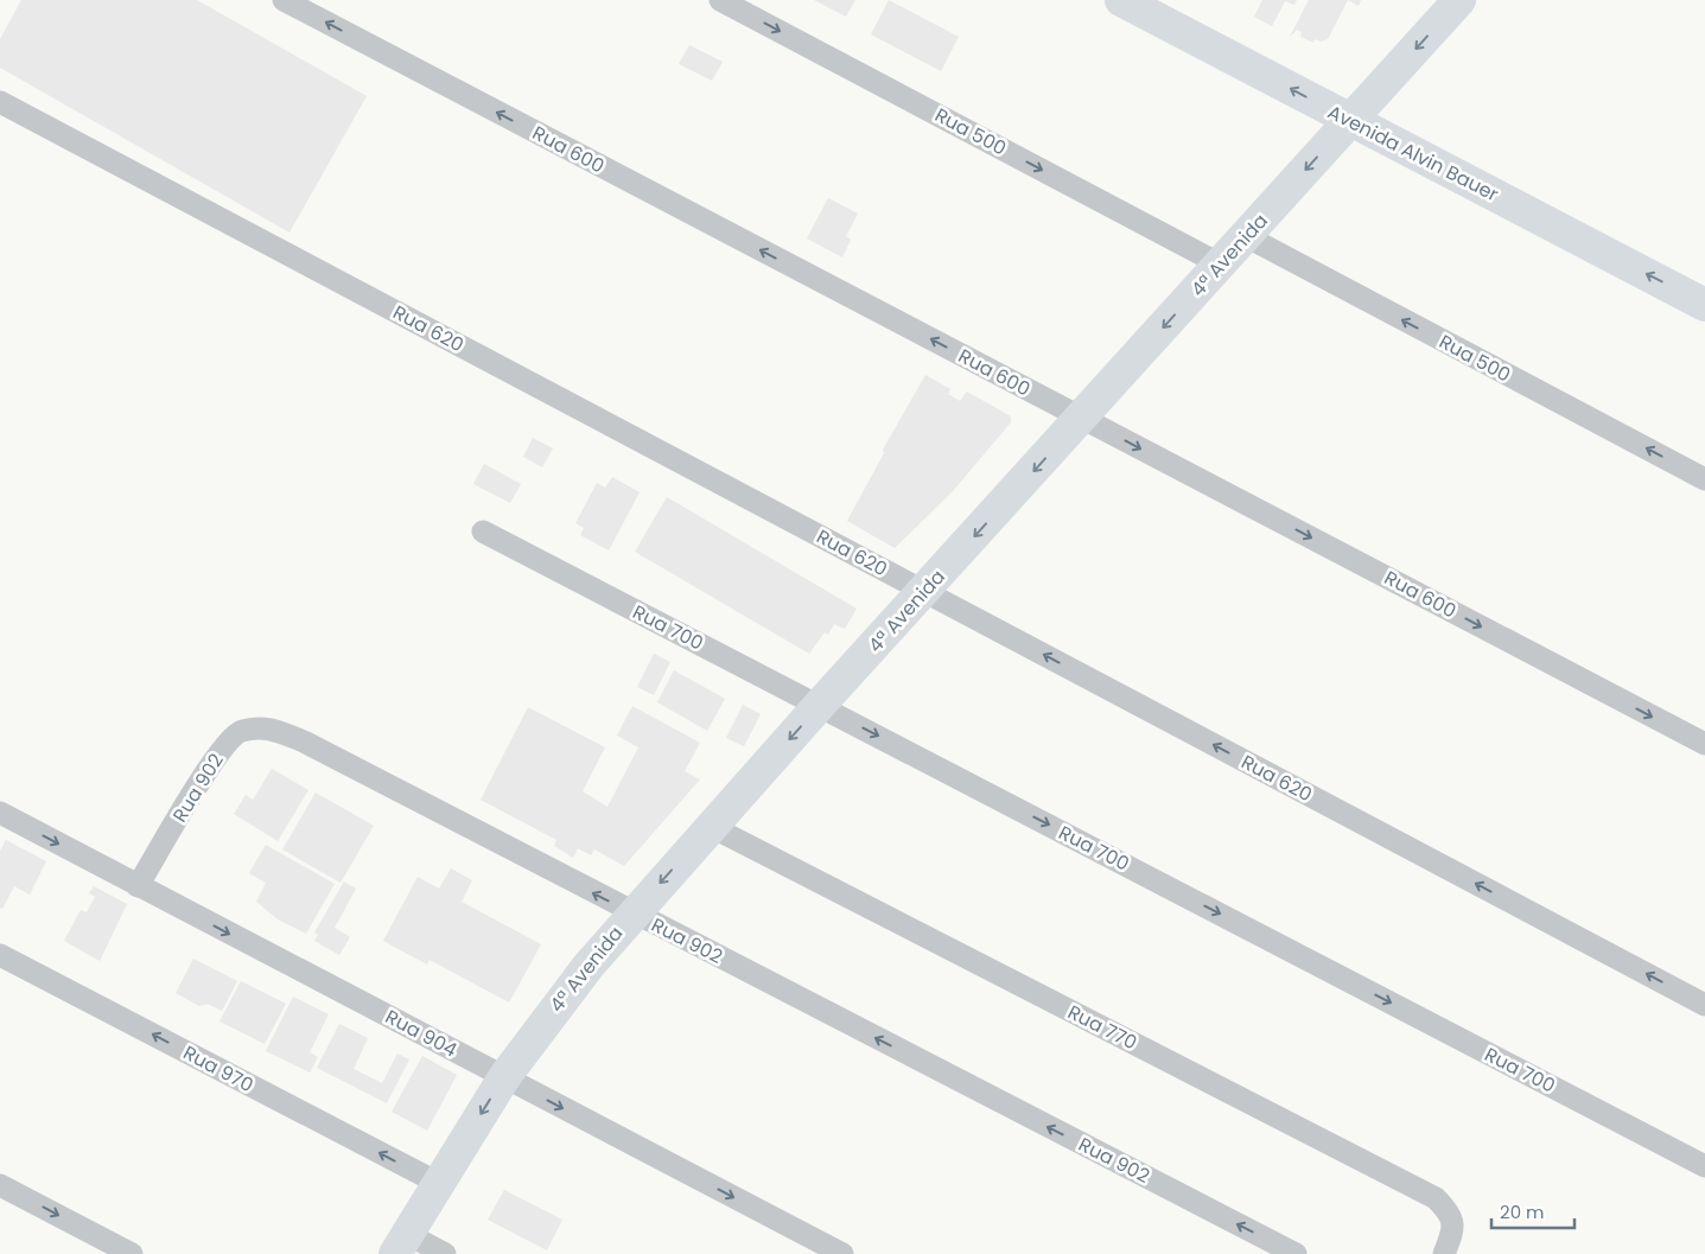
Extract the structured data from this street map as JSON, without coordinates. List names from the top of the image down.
{
  "streets": {
    "main road": ["Avenida Alvin Bauer", "4ª Avenida"],
    "street": [
      "Rua 500",
      "Rua 600",
      "Rua 620",
      "Rua 700",
      "Rua 902",
      "Rua 770",
      "Rua 904",
      "Rua 970"
    ]
  },
  "crossings": [
    ["Rua 500", "4ª Avenida"],
    ["Rua 600", "4ª Avenida"],
    ["Avenida Alvin Bauer", "4ª Avenida"],
    ["4ª Avenida", "Rua 620"],
    ["4ª Avenida", "Rua 700"],
    ["4ª Avenida", "Rua 902"],
    ["4ª Avenida", "Rua 770"],
    ["4ª Avenida", "Rua 904"],
    ["4ª Avenida", "Rua 970"],
    ["Rua 902", "Rua 904"]
  ],
  "one_way": [
    "Avenida Alvin Bauer",
    "4ª Avenida",
    "Rua 620",
    "Rua 700",
    "Rua 902",
    "Rua 904",
    "Rua 970"
  ],
  "scale_bar": "20 m"
}
